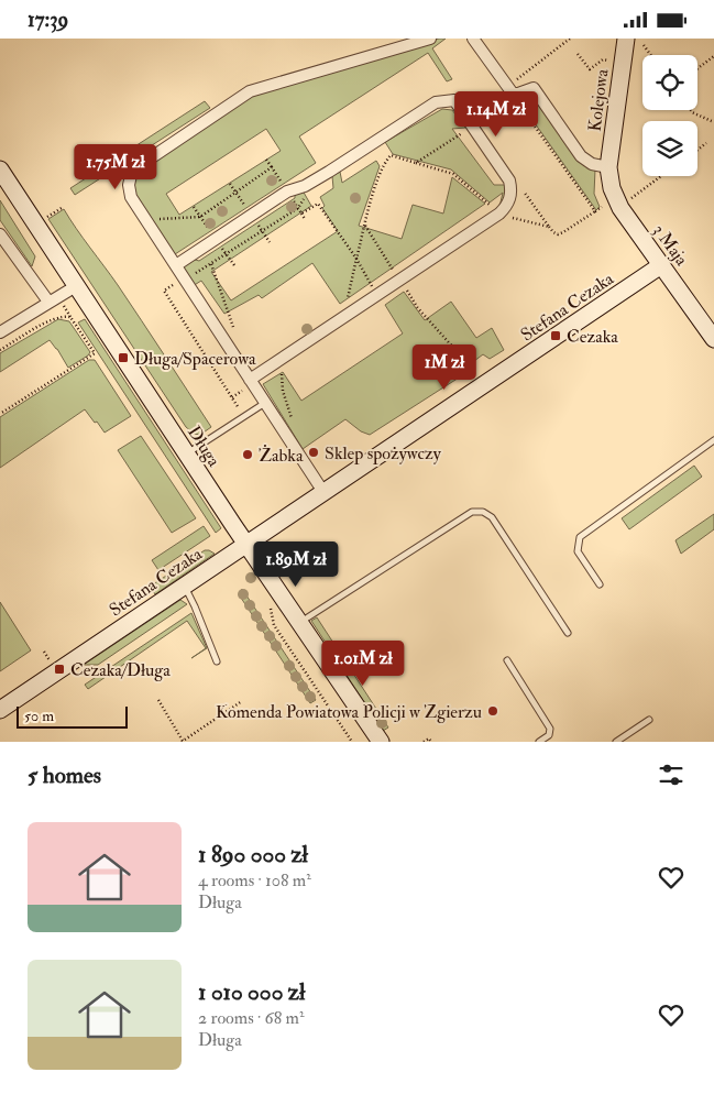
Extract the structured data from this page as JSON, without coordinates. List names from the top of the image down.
{
  "streets": {
    "main road": [
      "Kolejowa",
      "3 Maja",
      "Stefana Cezaka",
      "Długa"
    ]
  },
  "crossings": [
    ["Kolejowa", "3 Maja"],
    ["3 Maja", "Stefana Cezaka"],
    ["Stefana Cezaka", "Długa"]
  ],
  "places": {
    "transit": ["Cezaka", "Długa/Spacerowa", "Cezaka/Długa"],
    "other": ["Sklep spożywczy", "Żabka", "Komenda Powiatowa Policji w Zgierzu"]
  },
  "scale_bar": "50 m",
  "page": {
    "status": "17:39",
    "price": [
      "1.14M zł",
      "1.75M zł",
      "1M zł",
      "1.89M zł",
      "1.01M zł"
    ],
    "scale": "50 m",
    "heading": "5 homes",
    "list": [
      {
        "name": "1 890 000 zł",
        "note": "4 rooms · 108 m² · Długa"
      },
      {
        "name": "1 010 000 zł",
        "note": "2 rooms · 68 m² · Długa"
      }
    ]
  }
}
